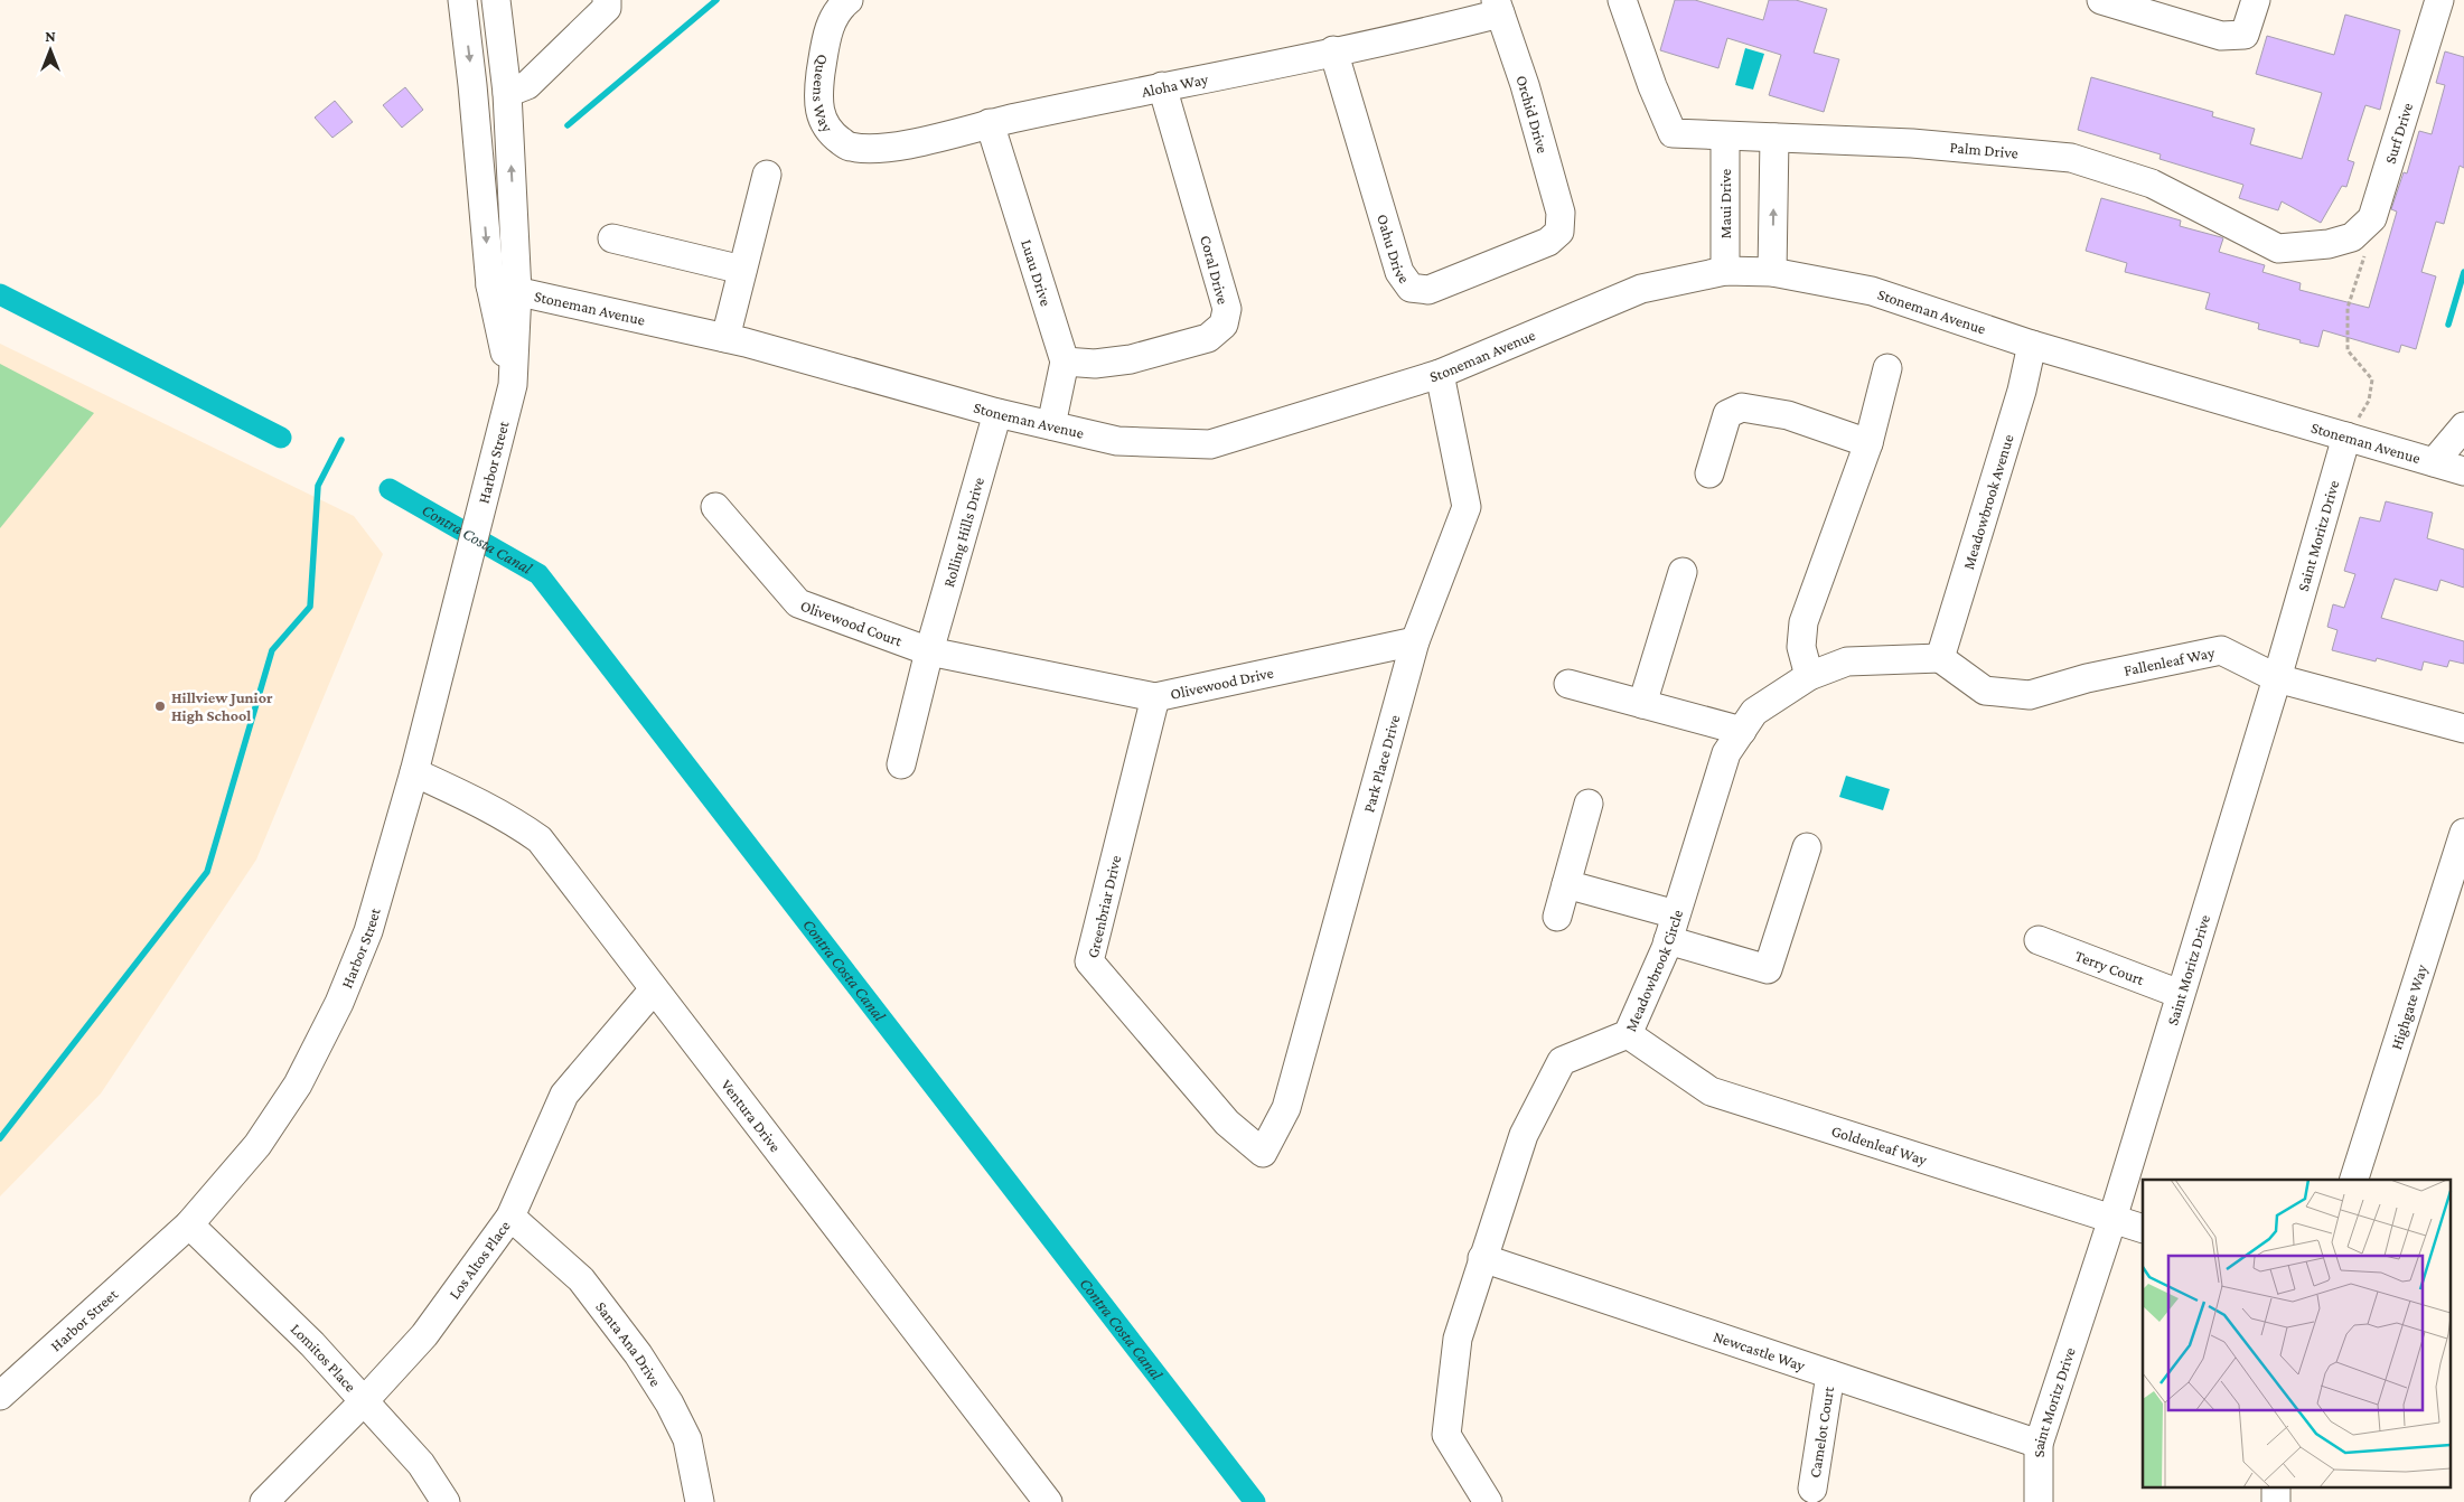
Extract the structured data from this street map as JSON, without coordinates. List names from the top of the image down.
{
  "streets": {
    "street": [
      "Aloha Way",
      "Queens Way",
      "Orchid Drive",
      "Surf Drive",
      "Palm Drive",
      "Maui Drive",
      "Oahu Drive",
      "Coral Drive",
      "Luau Drive",
      "Stoneman Avenue",
      "Harbor Street",
      "Meadowbrook Avenue",
      "Rolling Hills Drive",
      "Saint Moritz Drive",
      "Olivewood Court",
      "Fallenleaf Way",
      "Olivewood Drive",
      "Park Place Drive",
      "Greenbriar Drive",
      "Terry Court",
      "Meadowbrook Circle",
      "Highgate Way",
      "Ventura Drive",
      "Goldenleaf Way",
      "Los Altos Place",
      "Santa Ana Drive",
      "Newcastle Way",
      "Lomitos Place",
      "Camelot Court"
    ]
  },
  "crossings": [
    ["Aloha Way", "Queens Way"],
    ["Aloha Way", "Orchid Drive"],
    ["Aloha Way", "Oahu Drive"],
    ["Aloha Way", "Coral Drive"],
    ["Aloha Way", "Luau Drive"],
    ["Orchid Drive", "Oahu Drive"],
    ["Surf Drive", "Palm Drive"],
    ["Palm Drive", "Maui Drive"],
    ["Maui Drive", "Stoneman Avenue"],
    ["Coral Drive", "Luau Drive"],
    ["Luau Drive", "Stoneman Avenue"],
    ["Stoneman Avenue", "Harbor Street"],
    ["Stoneman Avenue", "Meadowbrook Avenue"],
    ["Stoneman Avenue", "Rolling Hills Drive"],
    ["Stoneman Avenue", "Saint Moritz Drive"],
    ["Stoneman Avenue", "Park Place Drive"],
    ["Harbor Street", "Ventura Drive"],
    ["Harbor Street", "Lomitos Place"],
    ["Meadowbrook Avenue", "Fallenleaf Way"],
    ["Meadowbrook Avenue", "Meadowbrook Circle"],
    ["Rolling Hills Drive", "Olivewood Court"],
    ["Rolling Hills Drive", "Olivewood Drive"],
    ["Saint Moritz Drive", "Fallenleaf Way"],
    ["Saint Moritz Drive", "Terry Court"],
    ["Saint Moritz Drive", "Goldenleaf Way"],
    ["Saint Moritz Drive", "Newcastle Way"],
    ["Olivewood Court", "Olivewood Drive"],
    ["Fallenleaf Way", "Meadowbrook Circle"],
    ["Olivewood Drive", "Park Place Drive"],
    ["Olivewood Drive", "Greenbriar Drive"],
    ["Park Place Drive", "Greenbriar Drive"],
    ["Meadowbrook Circle", "Goldenleaf Way"],
    ["Meadowbrook Circle", "Newcastle Way"],
    ["Ventura Drive", "Los Altos Place"],
    ["Los Altos Place", "Santa Ana Drive"],
    ["Los Altos Place", "Lomitos Place"],
    ["Newcastle Way", "Camelot Court"]
  ],
  "water": ["Contra Costa Canal"],
  "places": ["Hillview Junior High School"],
  "north": "top"
}
